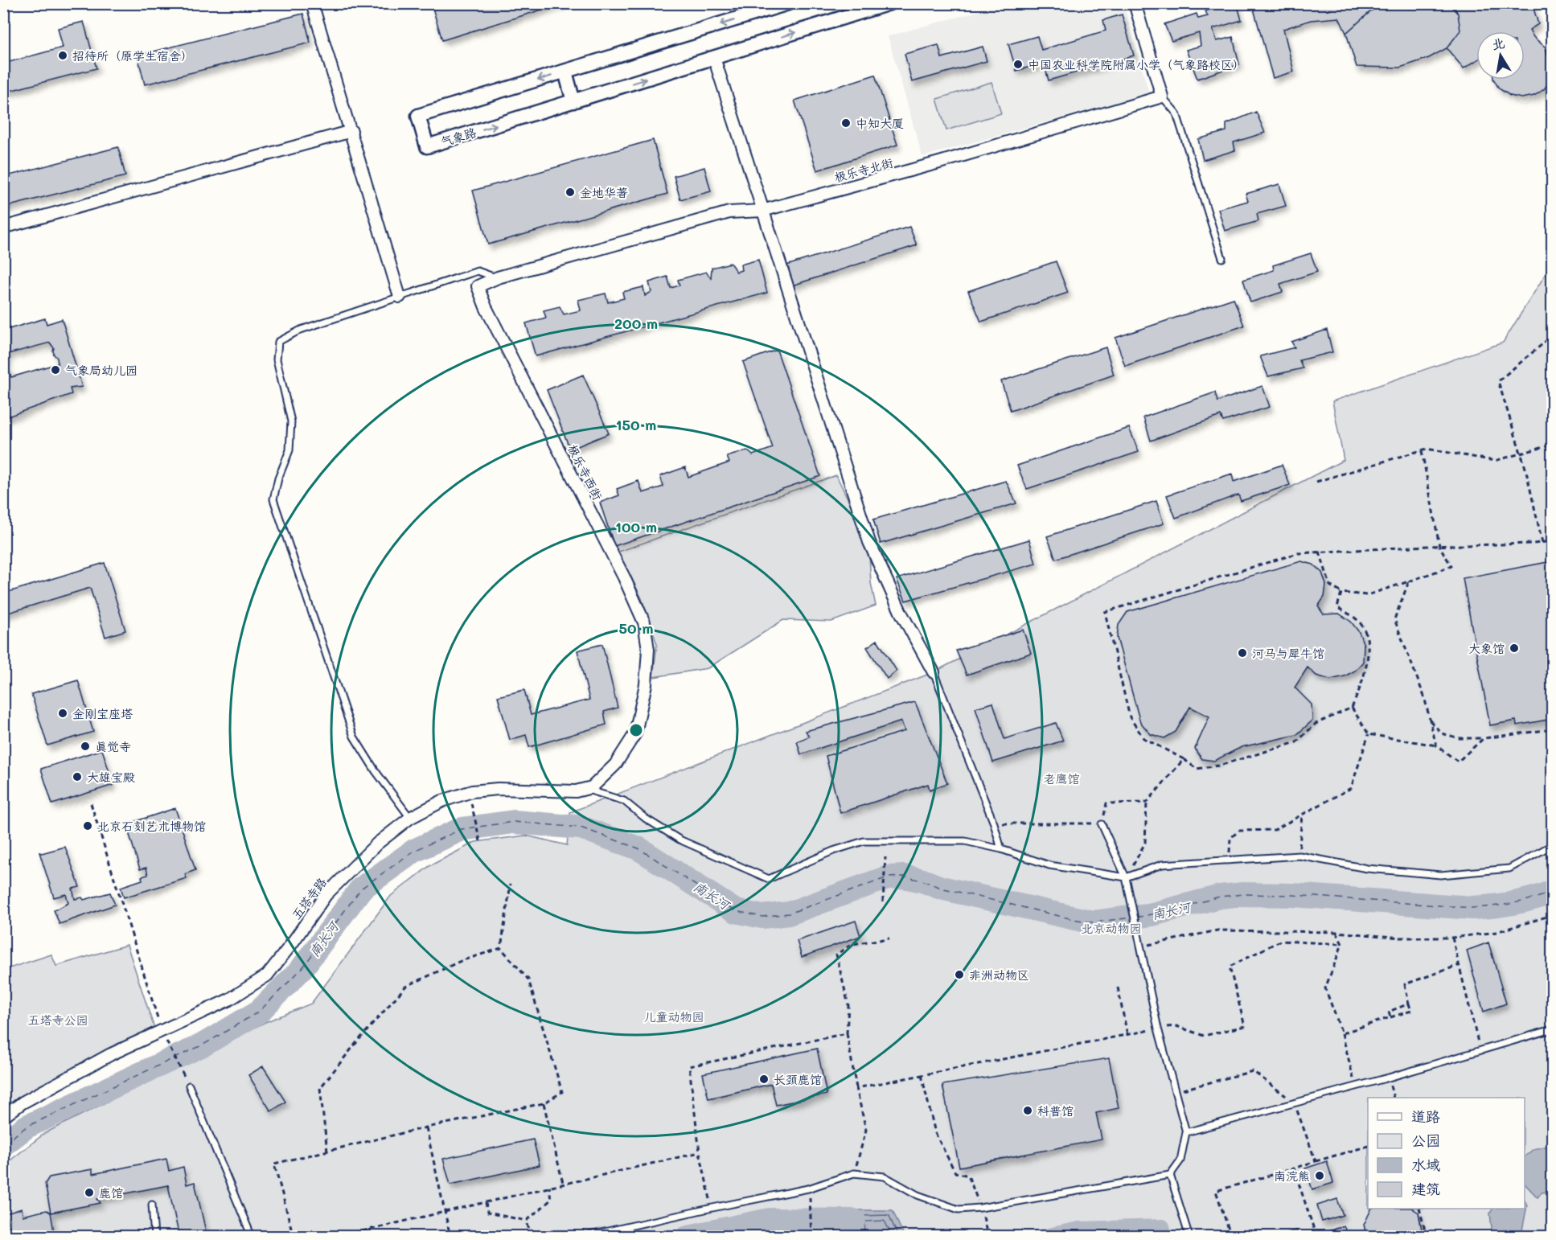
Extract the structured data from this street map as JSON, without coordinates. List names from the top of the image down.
{
  "streets": {
    "street": [
      "气象路",
      "极乐寺北街",
      "极乐寺西街",
      "五塔寺路"
    ]
  },
  "crossings": [
    ["极乐寺北街", "极乐寺西街"],
    ["极乐寺西街", "五塔寺路"]
  ],
  "water": ["南长河"],
  "parks": [
    "老鹰馆",
    "北京动物园",
    "儿童动物园",
    "五塔寺公园"
  ],
  "places": [
    "招待所（原学生宿舍）",
    "中国农业科学院附属小学（气象路校区）",
    "中知大厦",
    "金地华著",
    "气象局幼儿园",
    "大象馆",
    "河马与犀牛馆",
    "金刚宝座塔",
    "真觉寺",
    "大雄宝殿",
    "北京石刻艺术博物馆",
    "非洲动物区",
    "长颈鹿馆",
    "科普馆",
    "南浣熊",
    "鹿馆"
  ],
  "legend": [
    "道路",
    "公园",
    "水域",
    "建筑"
  ],
  "north": "top",
  "rings": [
    "200 m",
    "150 m",
    "100 m",
    "50 m"
  ]
}
